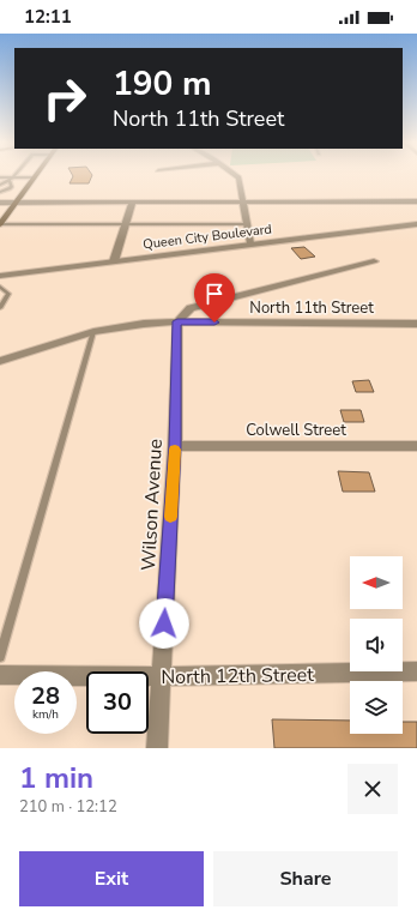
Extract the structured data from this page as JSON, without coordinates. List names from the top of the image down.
{
  "streets": {
    "street": [
      "Queen City Boulevard",
      "North 11th Street",
      "Colwell Street",
      "Wilson Avenue",
      "North 12th Street"
    ]
  },
  "crossings": [
    ["North 11th Street", "Wilson Avenue"],
    ["Colwell Street", "Wilson Avenue"],
    ["Wilson Avenue", "North 12th Street"]
  ],
  "north": "left",
  "page": {
    "status": "12:11",
    "turn": ["190 m", "North 11th Street"],
    "speed": "28 km/h",
    "limit": "30",
    "heading": ["1 min", "210 m · 12:12"],
    "buttons": ["Exit", "Share"]
  }
}
